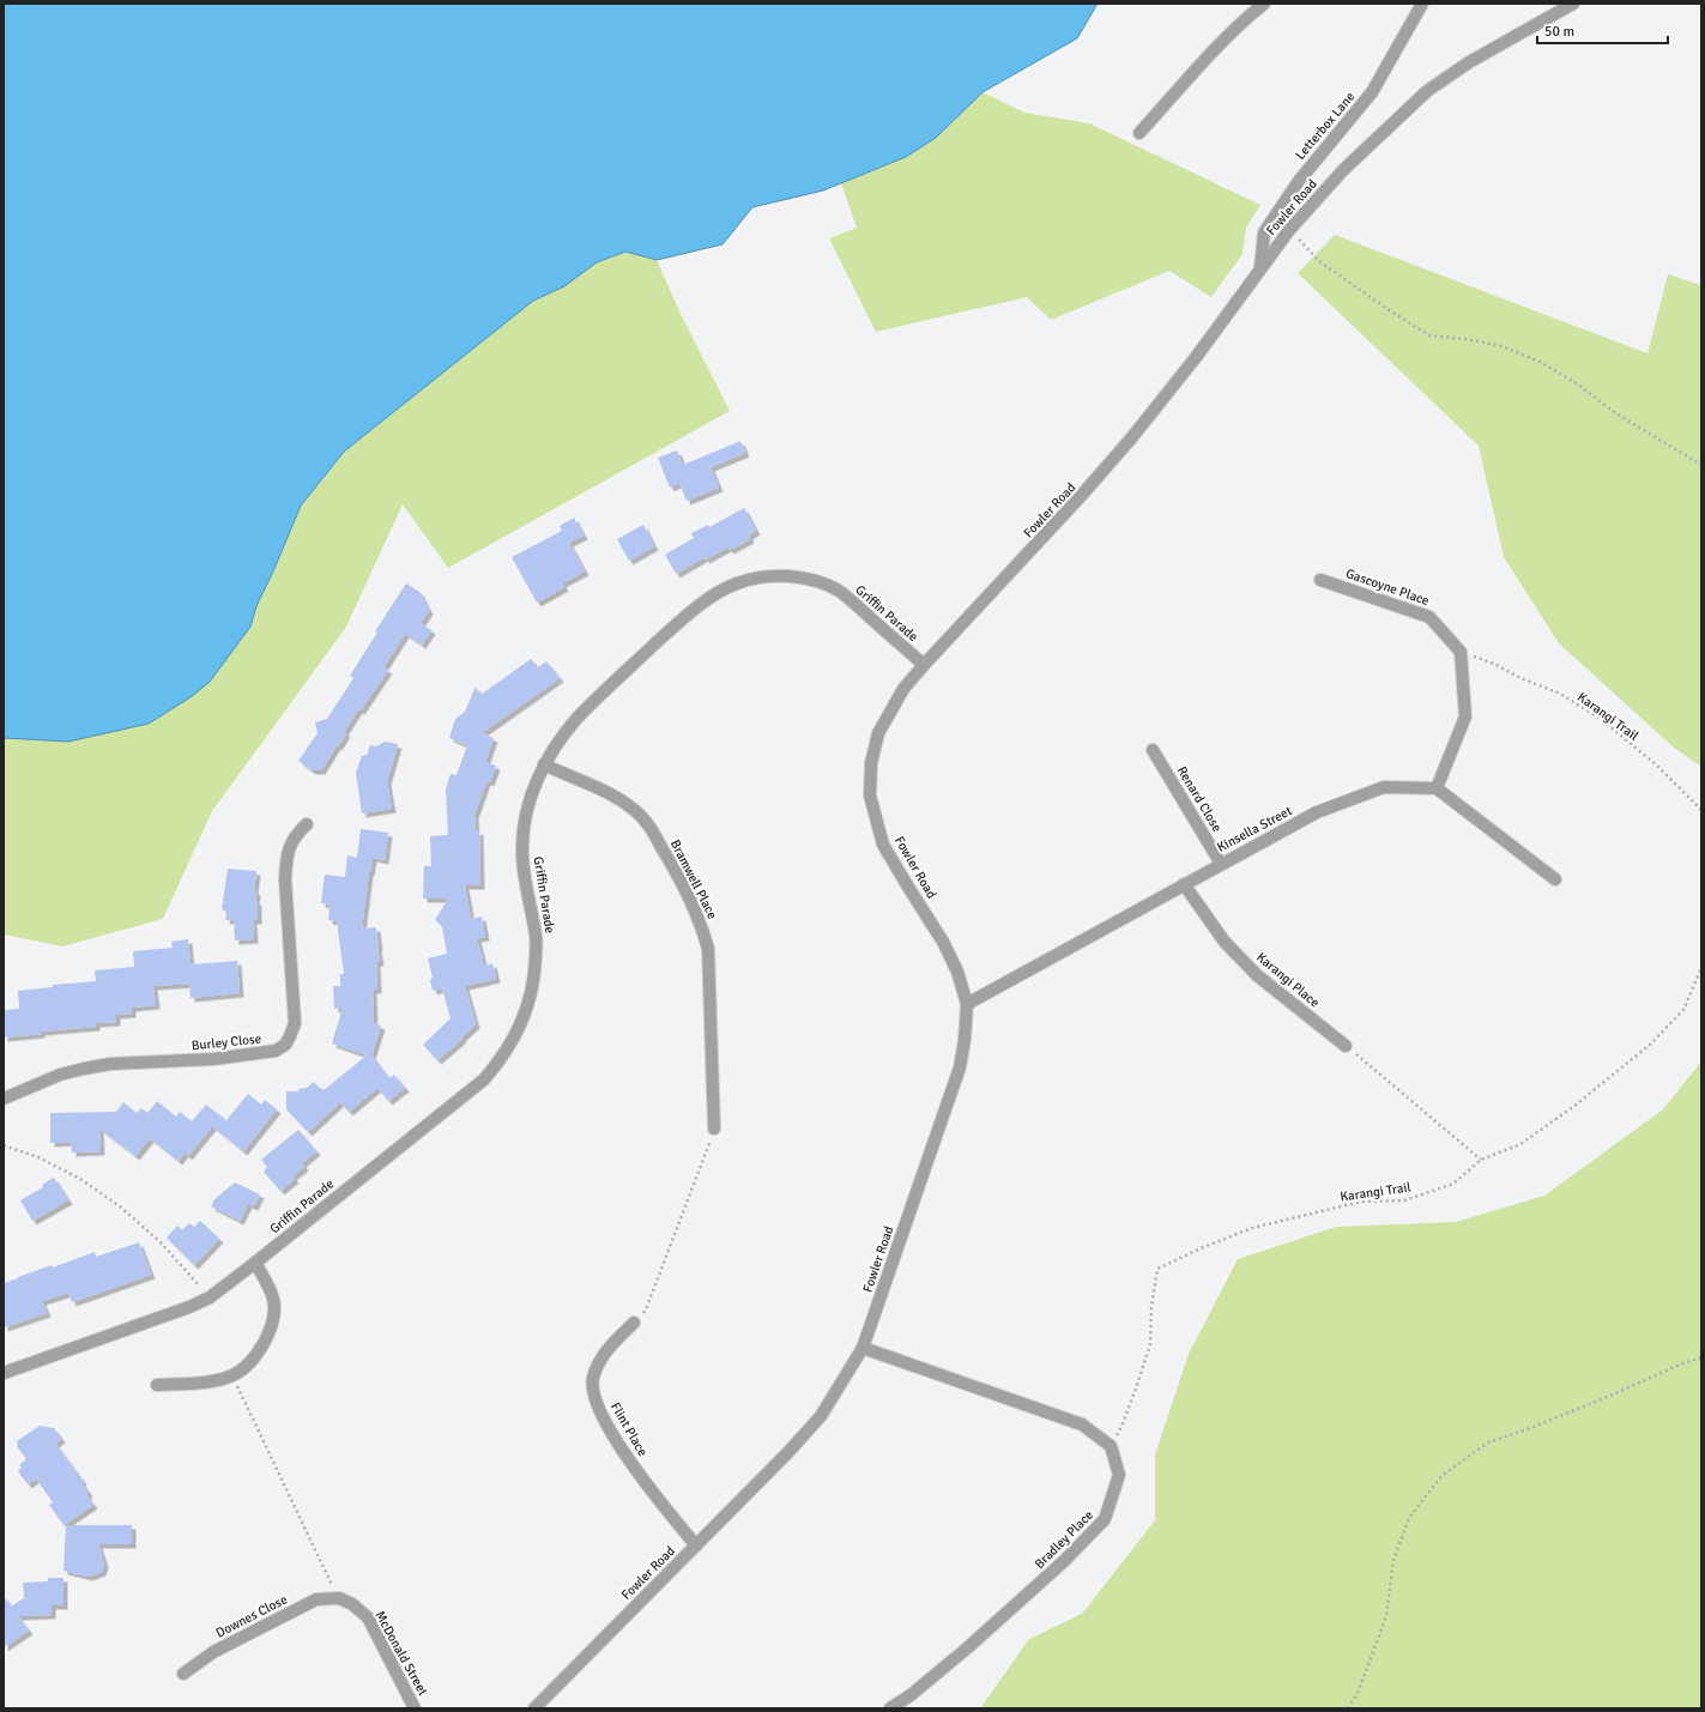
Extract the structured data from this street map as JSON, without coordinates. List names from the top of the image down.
{
  "streets": {
    "street": [
      "Letterbox Lane",
      "Fowler Road",
      "Gascoyne Place",
      "Griffin Parade",
      "Renard Close",
      "Kinsella Street",
      "Bramwell Place",
      "Karangi Place",
      "Burley Close",
      "Flint Place",
      "Bradley Place",
      "Downes Close",
      "McDonald Street"
    ],
    "path": ["Karangi Trail"]
  },
  "crossings": [
    ["Letterbox Lane", "Fowler Road"],
    ["Fowler Road", "Griffin Parade"],
    ["Fowler Road", "Kinsella Street"],
    ["Fowler Road", "Flint Place"],
    ["Gascoyne Place", "Karangi Trail"],
    ["Griffin Parade", "Bramwell Place"],
    ["Karangi Trail", "Bradley Place"],
    ["Renard Close", "Kinsella Street"],
    ["Kinsella Street", "Karangi Place"],
    ["Downes Close", "McDonald Street"]
  ],
  "scale_bar": "50 m"
}
